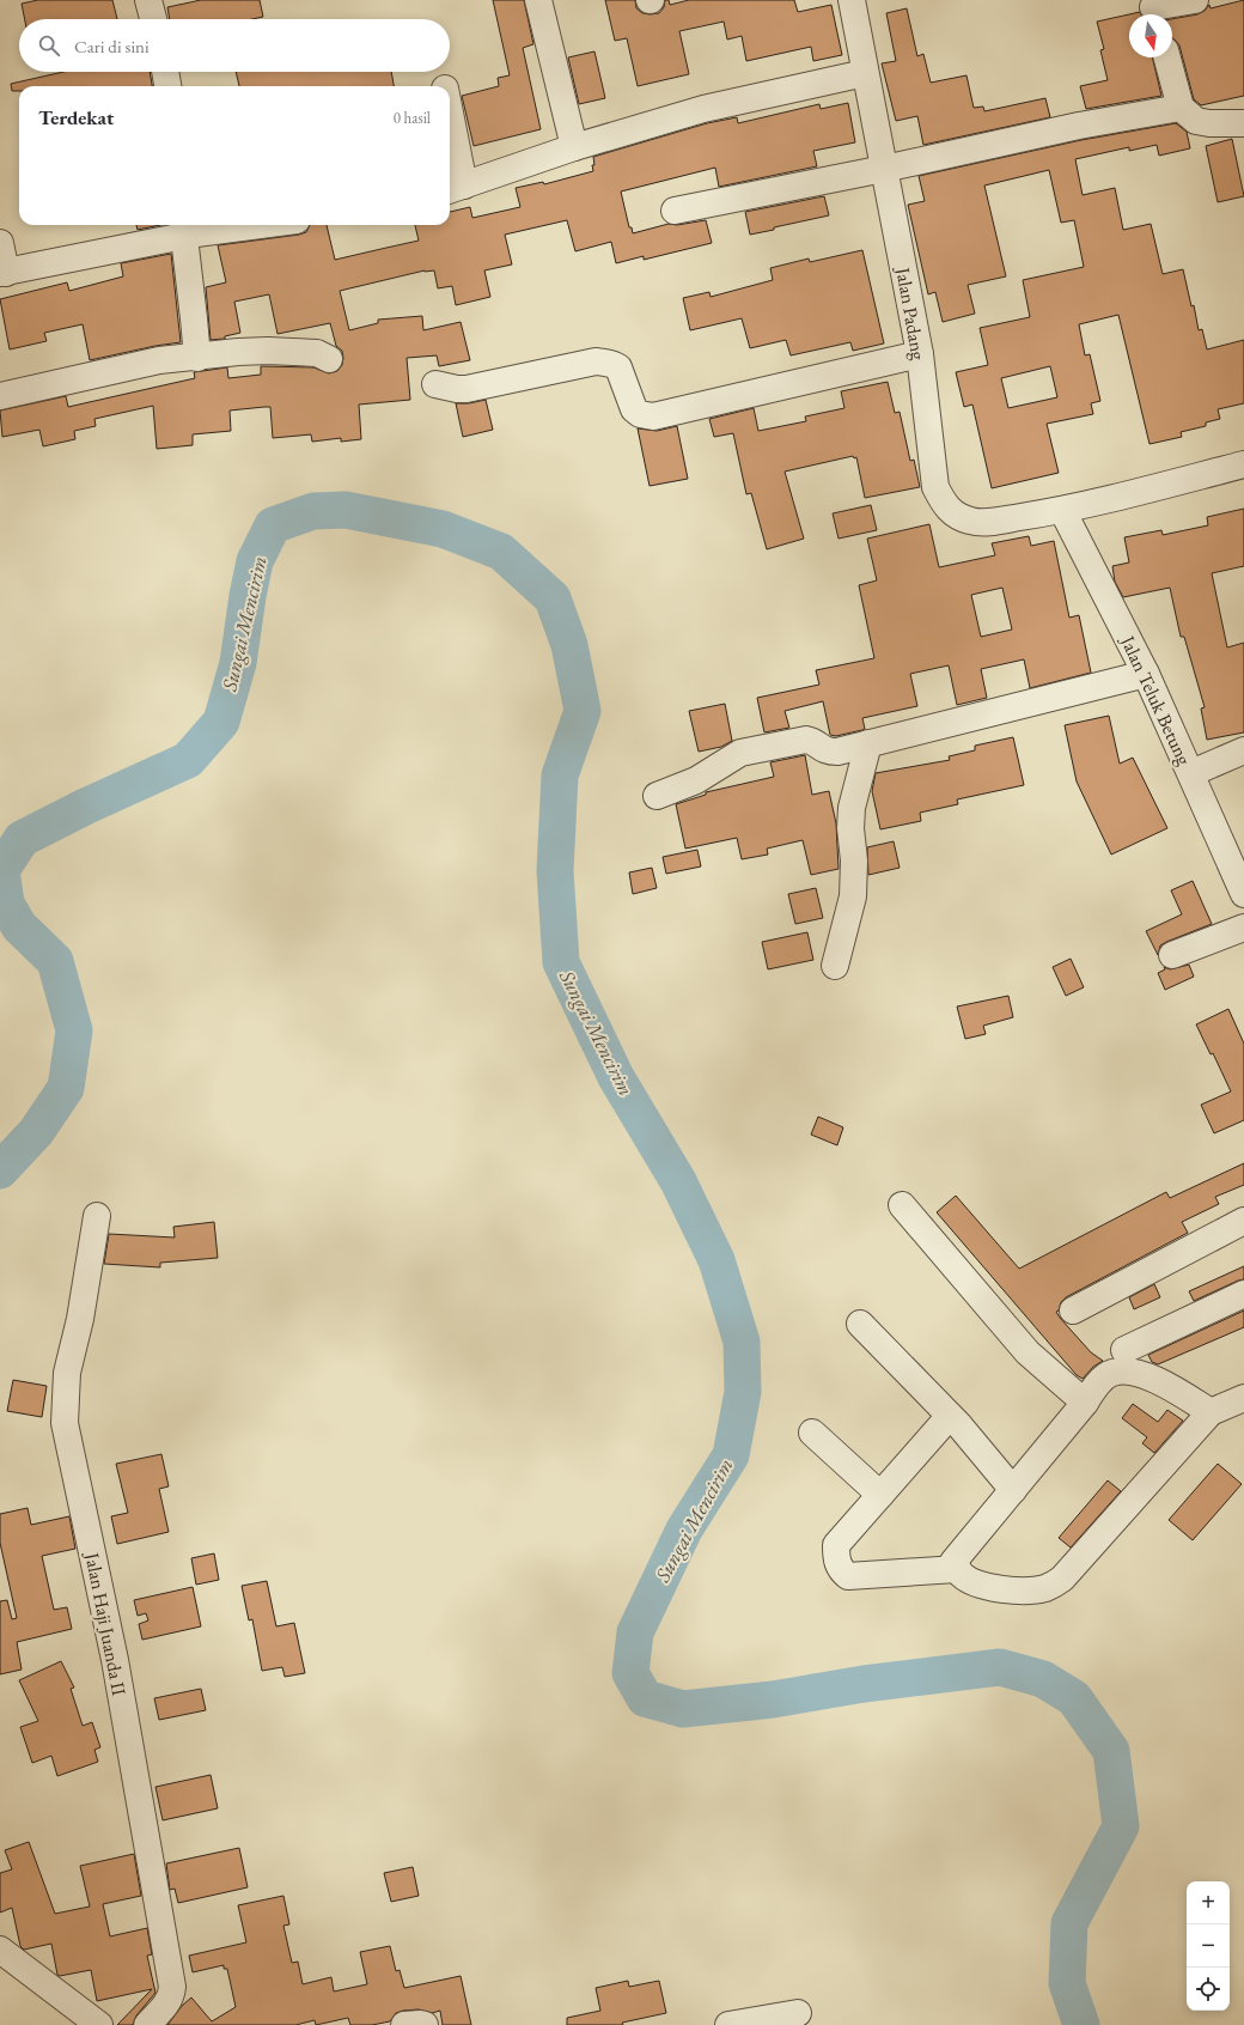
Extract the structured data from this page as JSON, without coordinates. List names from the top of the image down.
{
  "streets": {
    "street": ["Jalan Padang", "Jalan Teluk Betung", "Jalan Haji Juanda II"]
  },
  "crossings": [
    ["Jalan Padang", "Jalan Teluk Betung"]
  ],
  "water": ["Sungai Mencirim"],
  "north": "bottom",
  "page": {
    "search": "Cari di sini",
    "heading": ["Terdekat", "0 hasil"],
    "map_buttons": ["+", "−"]
  }
}
